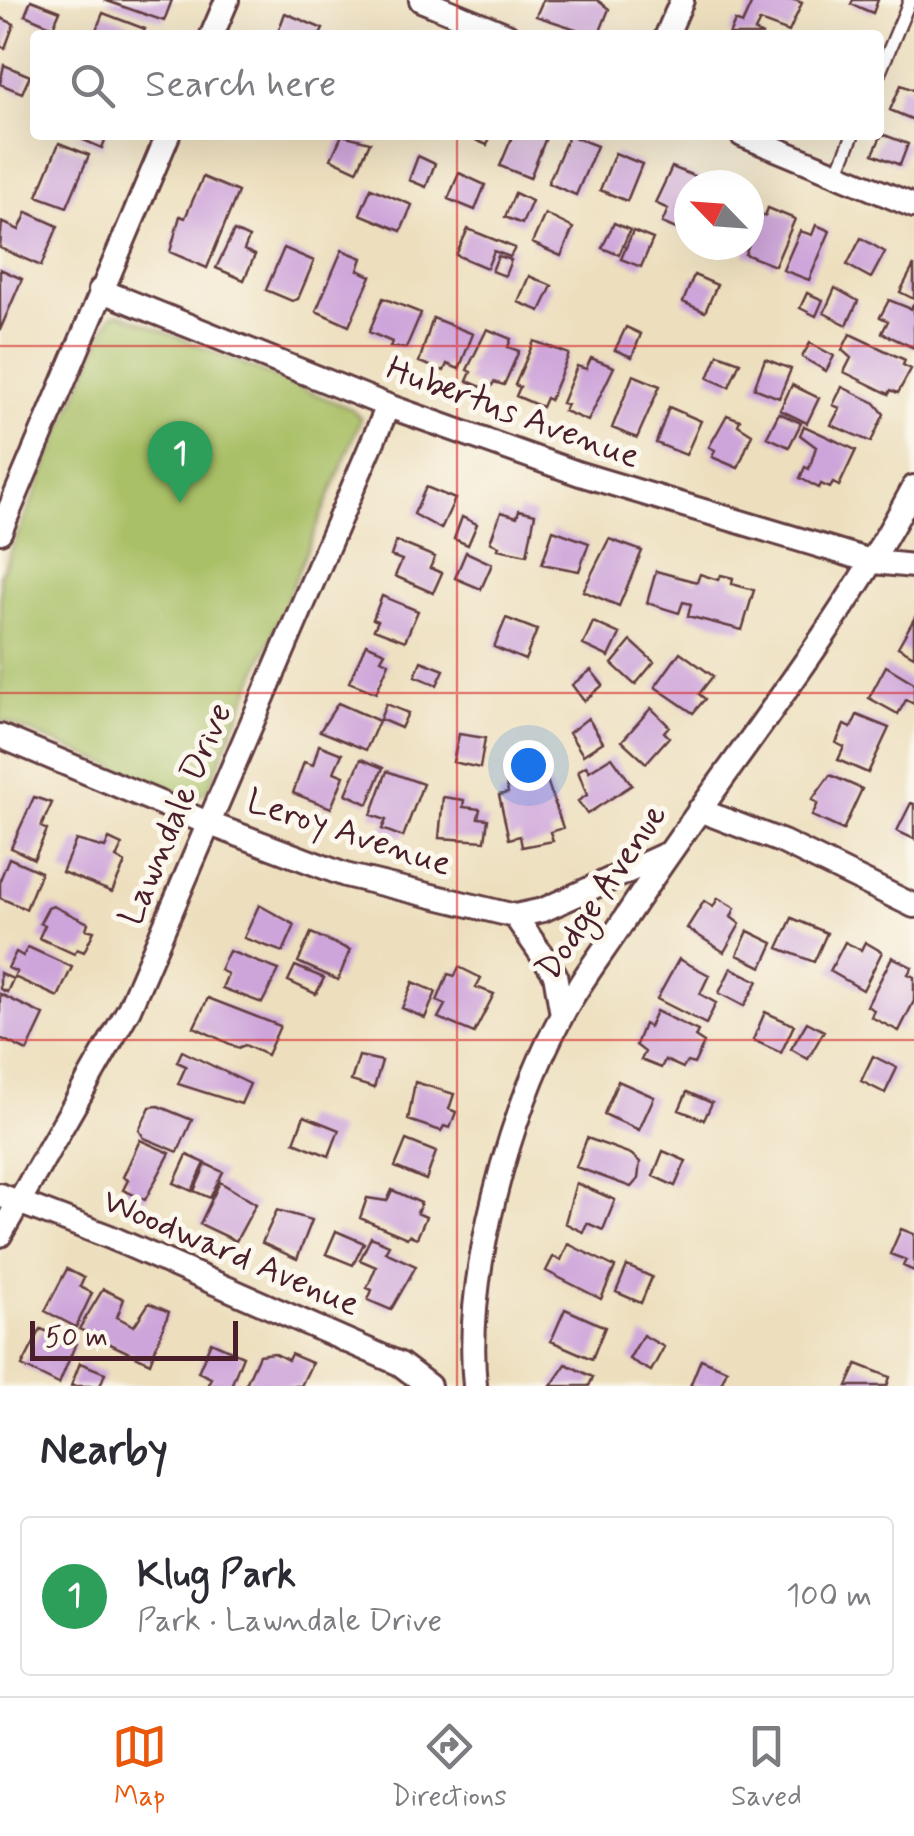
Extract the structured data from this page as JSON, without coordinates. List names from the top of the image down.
{
  "streets": {
    "street": [
      "Hubertus Avenue",
      "Lawndale Drive",
      "Leroy Avenue",
      "Dodge Avenue",
      "Woodward Avenue"
    ]
  },
  "crossings": [
    ["Hubertus Avenue", "Lawndale Drive"],
    ["Hubertus Avenue", "Dodge Avenue"],
    ["Lawndale Drive", "Leroy Avenue"],
    ["Lawndale Drive", "Woodward Avenue"]
  ],
  "scale_bar": "50 m",
  "north": "top left",
  "page": {
    "search": "Search here",
    "pins": "1",
    "scale": "50 m",
    "heading": "Nearby",
    "list": [
      {
        "mark": "1",
        "name": "Klug Park",
        "note": "Park · Lawndale Drive",
        "value": "100 m"
      }
    ],
    "nav": ["Map", "Directions", "Saved"]
  }
}
